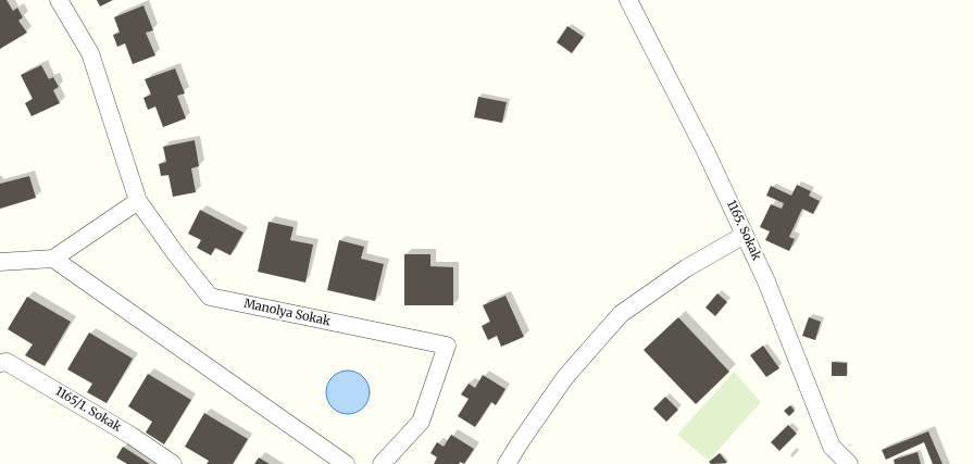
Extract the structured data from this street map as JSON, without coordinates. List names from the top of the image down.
{
  "streets": {
    "street": ["1165. Sokak", "Manolya Sokak", "1165/1. Sokak"]
  }
}
